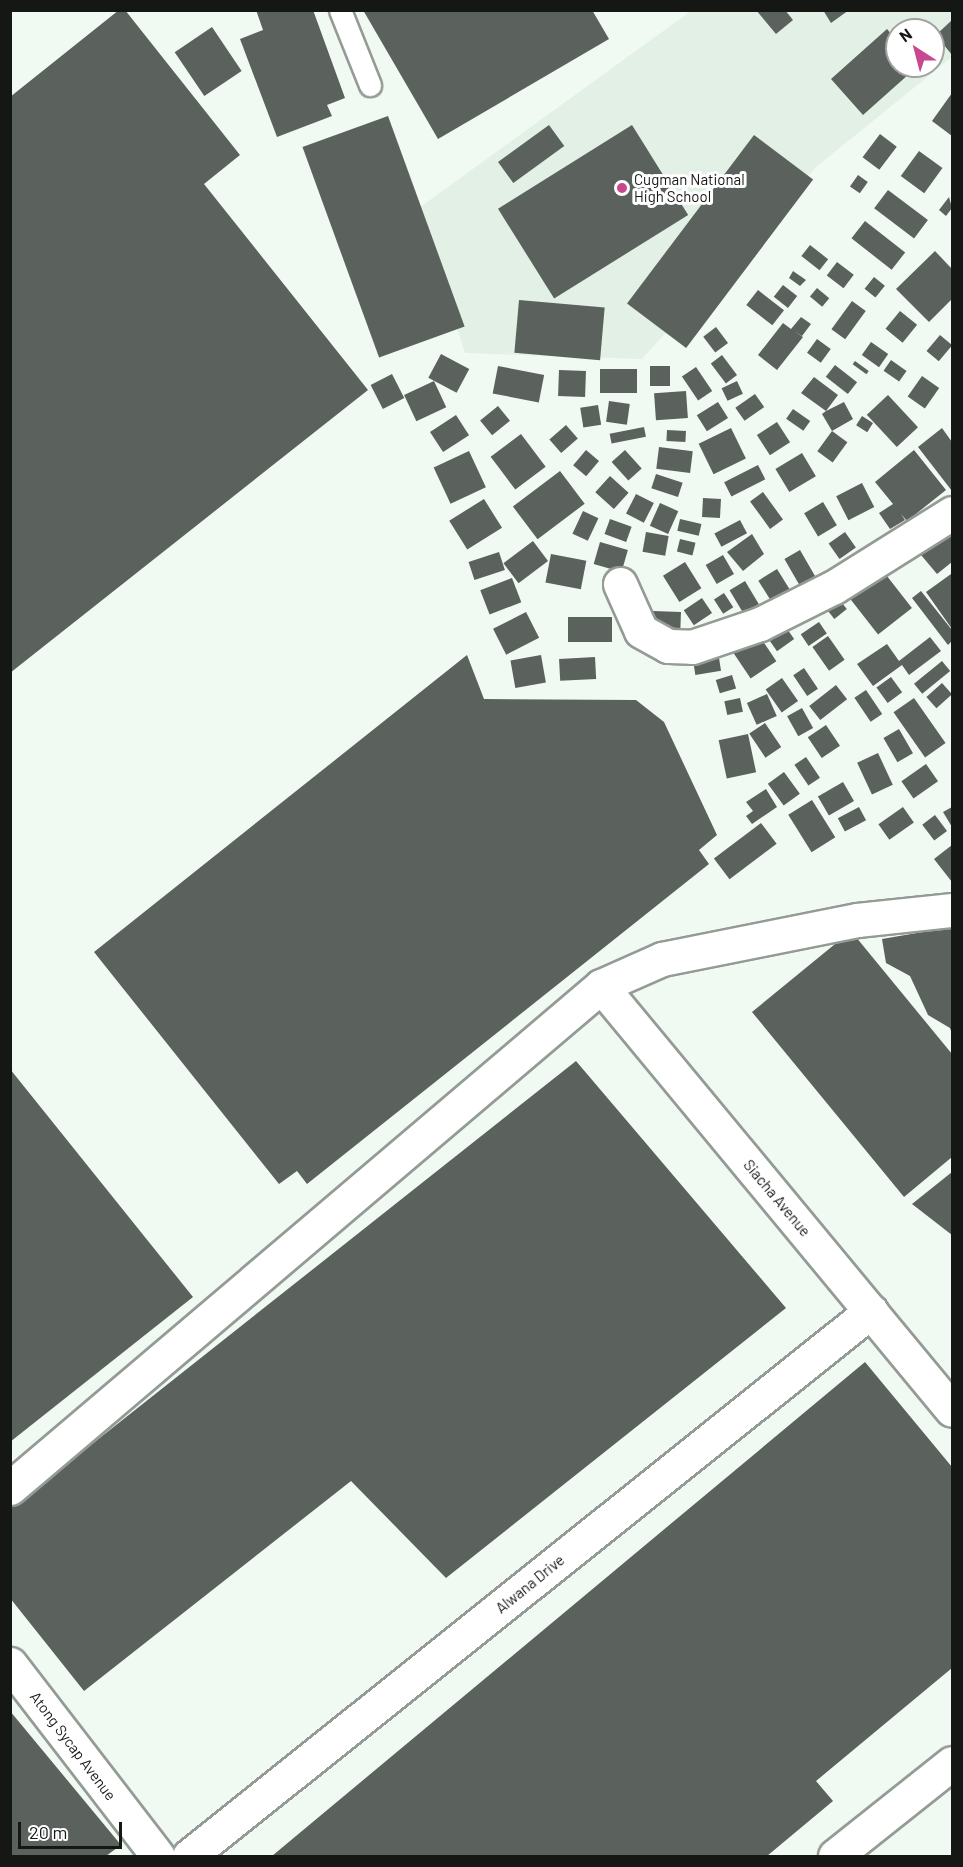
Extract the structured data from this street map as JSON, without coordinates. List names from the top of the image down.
{
  "streets": {
    "street": ["Siacha Avenue", "Alwana Drive", "Atong Sycap Avenue"]
  },
  "crossings": [
    ["Siacha Avenue", "Alwana Drive"]
  ],
  "places": ["Cugman National High School"],
  "scale_bar": "20 m",
  "north": "top left"
}
